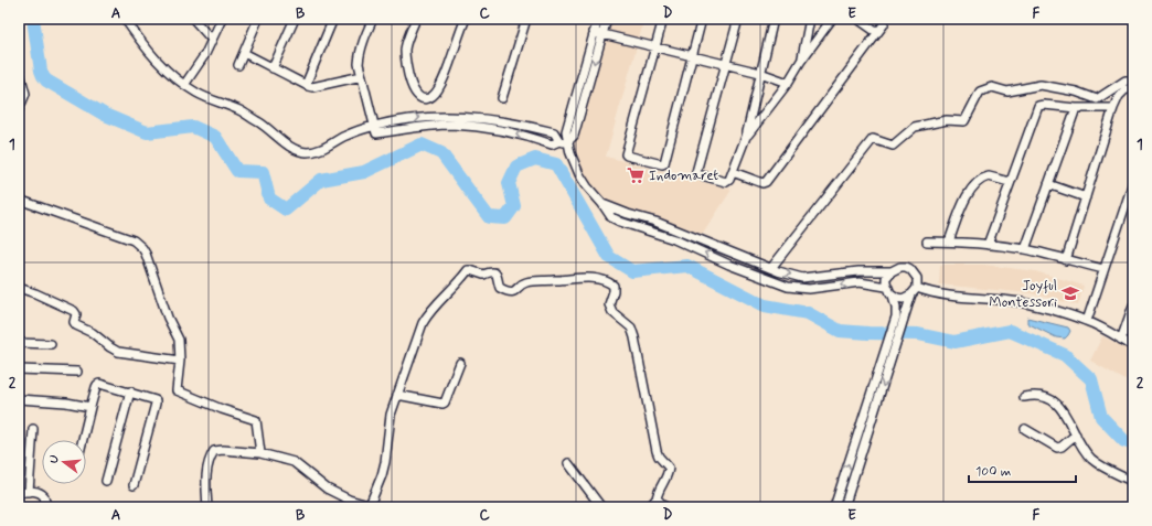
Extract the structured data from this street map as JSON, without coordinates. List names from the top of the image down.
{
  "places": {
    "supermarket": ["Indomaret"],
    "school or university": ["Joyful Montessori"]
  },
  "scale_bar": "100 m",
  "north": "left",
  "grid": {
    "columns": [
      "A",
      "B",
      "C",
      "D",
      "E",
      "F"
    ],
    "rows": ["1", "2"]
  }
}
